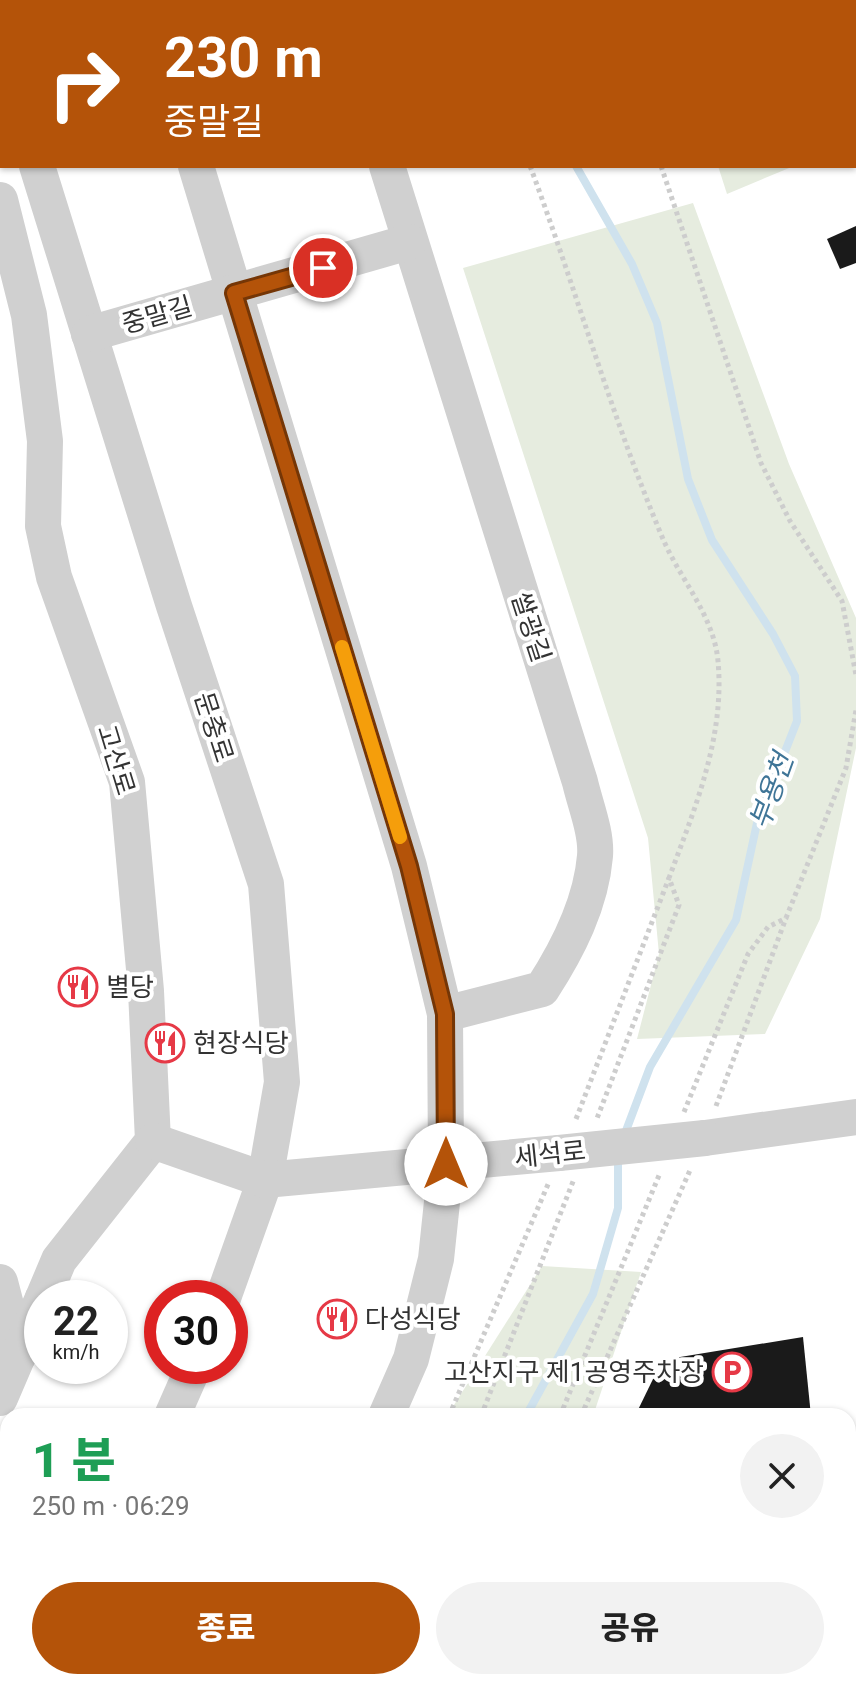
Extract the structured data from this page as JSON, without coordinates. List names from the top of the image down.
{
  "streets": {
    "street": [
      "중말길",
      "쌀광길",
      "문충로",
      "고산로",
      "세석로"
    ]
  },
  "crossings": [
    ["중말길", "쌀광길"],
    ["중말길", "문충로"],
    ["문충로", "세석로"],
    ["고산로", "세석로"]
  ],
  "water": ["부용천"],
  "places": {
    "restaurant": ["별당", "현장식당", "다성식당"],
    "parking": ["고산지구 제1공영주차장"]
  },
  "page": {
    "turn": ["230 m", "중말길"],
    "speed": "22 km/h",
    "limit": "30",
    "heading": ["1 분", "250 m · 06:29"],
    "buttons": ["종료", "공유"]
  }
}
